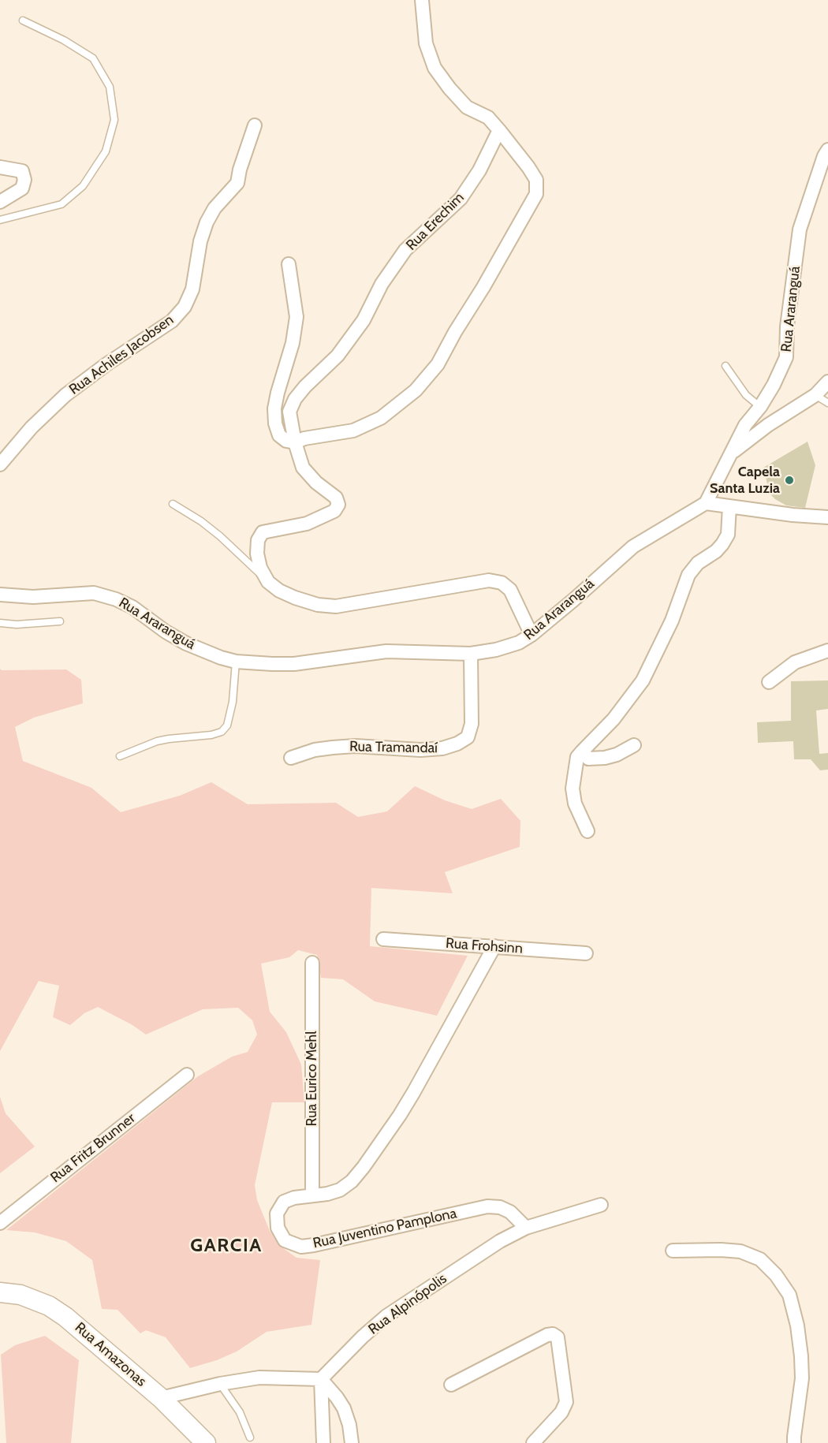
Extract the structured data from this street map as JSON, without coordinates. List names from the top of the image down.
{
  "streets": {
    "main road": ["Rua Amazonas"],
    "street": [
      "Rua Erechim",
      "Rua Araranguá",
      "Rua Achiles Jacobsen",
      "Rua Tramandaí",
      "Rua Frohsinn",
      "Rua Eurico Mehl",
      "Rua Fritz Brunner",
      "Rua Juventino Pamplona",
      "Rua Alpinópolis"
    ]
  },
  "crossings": [
    ["Rua Araranguá", "Rua Tramandaí"],
    ["Rua Frohsinn", "Rua Juventino Pamplona"],
    ["Rua Eurico Mehl", "Rua Juventino Pamplona"],
    ["Rua Juventino Pamplona", "Rua Alpinópolis"]
  ],
  "districts": ["GARCIA"],
  "places": ["Capela Santa Luzia"]
}
